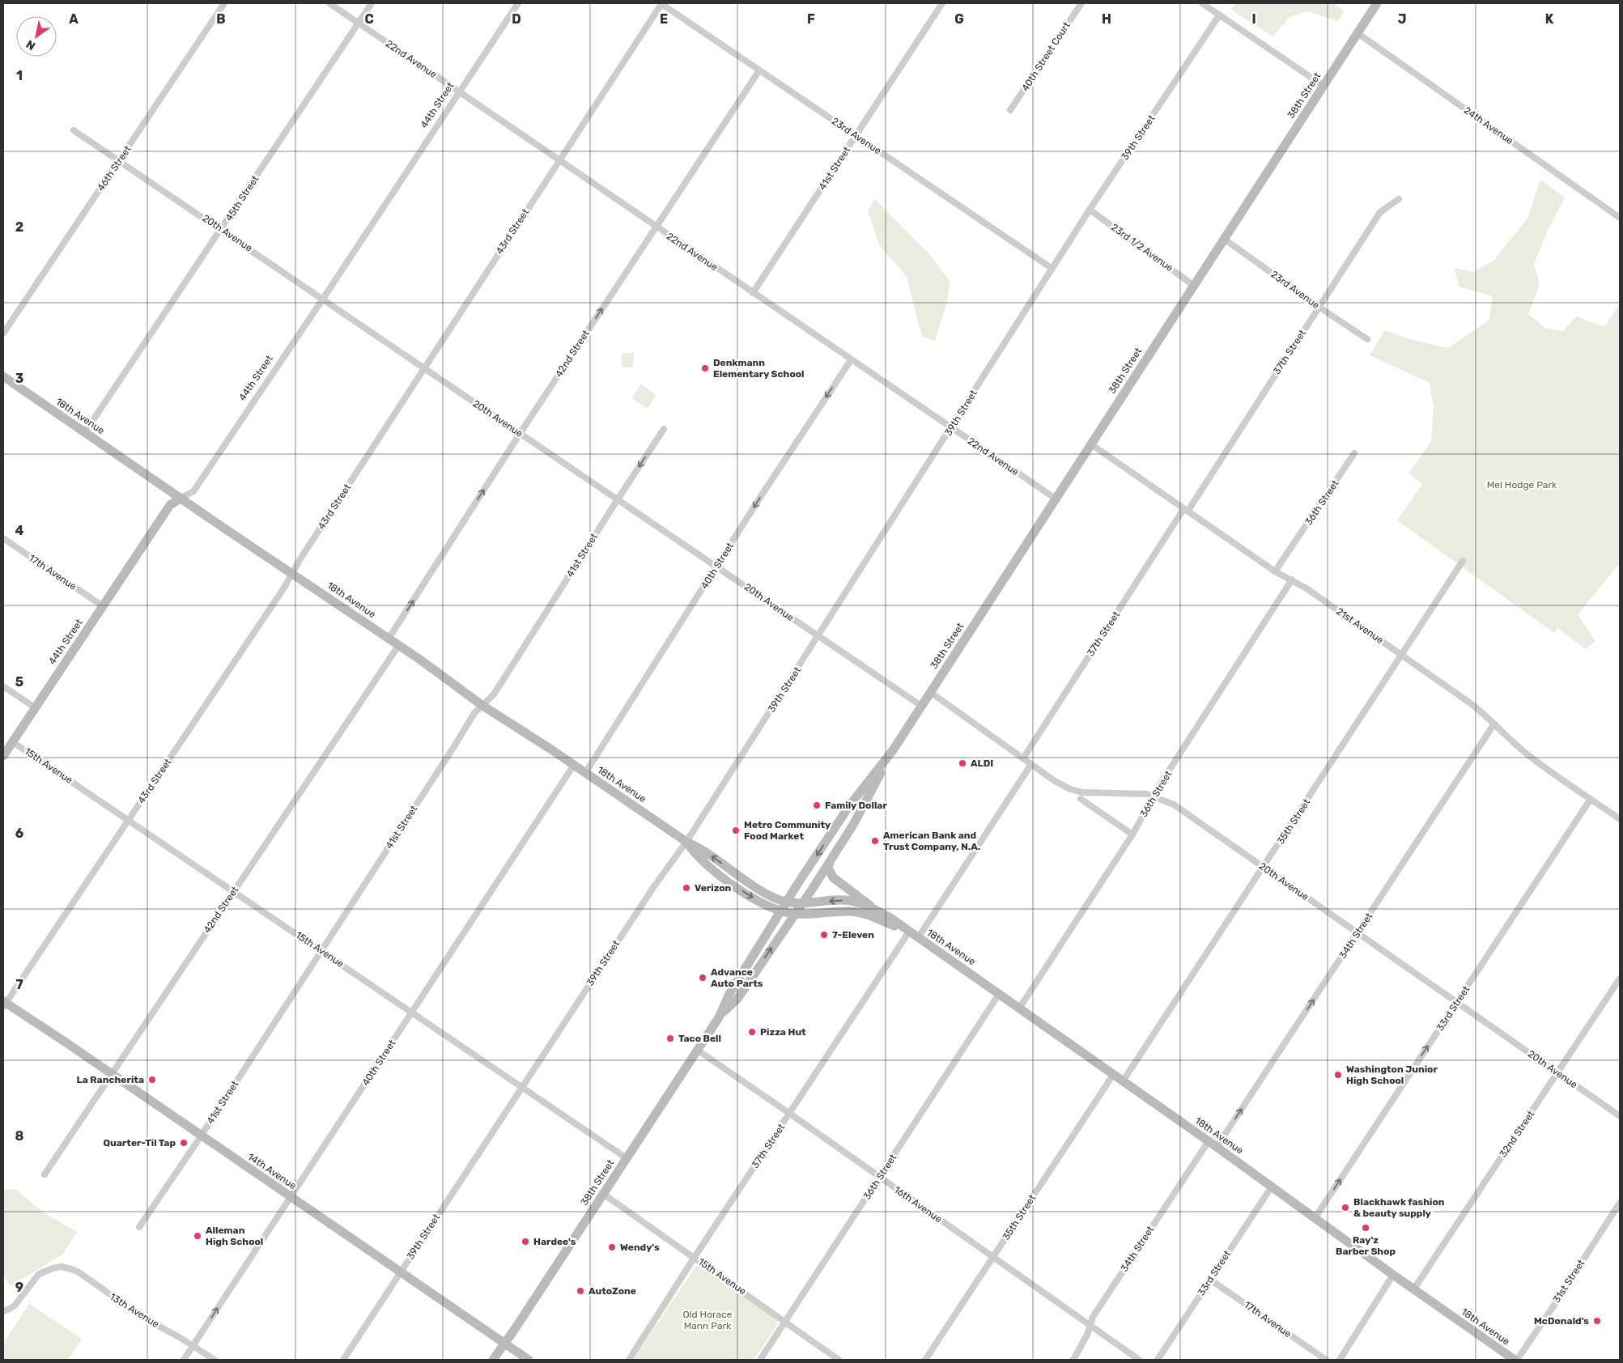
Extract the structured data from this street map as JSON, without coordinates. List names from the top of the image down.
{
  "streets": {
    "street": [
      "40th Street Court",
      "22nd Avenue",
      "38th Street",
      "44th Street",
      "24th Avenue",
      "23rd Avenue",
      "39th Street",
      "46th Street",
      "41st Street",
      "45th Street",
      "43rd Street",
      "20th Avenue",
      "23rd 1/2 Avenue",
      "37th Street",
      "42nd Street",
      "18th Avenue",
      "36th Street",
      "40th Street",
      "17th Avenue",
      "21st Avenue",
      "15th Avenue",
      "35th Street",
      "34th Street",
      "33rd Street",
      "32nd Street",
      "14th Avenue",
      "16th Avenue",
      "31st Street",
      "13th Avenue"
    ]
  },
  "crossings": [
    ["22nd Avenue", "38th Street"],
    ["22nd Avenue", "44th Street"],
    ["22nd Avenue", "39th Street"],
    ["22nd Avenue", "41st Street"],
    ["22nd Avenue", "45th Street"],
    ["22nd Avenue", "43rd Street"],
    ["22nd Avenue", "42nd Street"],
    ["22nd Avenue", "40th Street"],
    ["38th Street", "24th Avenue"],
    ["38th Street", "23rd Avenue"],
    ["38th Street", "20th Avenue"],
    ["38th Street", "23rd 1/2 Avenue"],
    ["38th Street", "18th Avenue"],
    ["38th Street", "21st Avenue"],
    ["38th Street", "15th Avenue"],
    ["38th Street", "14th Avenue"],
    ["38th Street", "16th Avenue"],
    ["44th Street", "20th Avenue"],
    ["44th Street", "18th Avenue"],
    ["44th Street", "17th Avenue"],
    ["44th Street", "15th Avenue"],
    ["23rd Avenue", "39th Street"],
    ["23rd Avenue", "41st Street"],
    ["23rd Avenue", "43rd Street"],
    ["23rd Avenue", "37th Street"],
    ["23rd Avenue", "42nd Street"],
    ["39th Street", "20th Avenue"],
    ["39th Street", "23rd 1/2 Avenue"],
    ["39th Street", "18th Avenue"],
    ["39th Street", "15th Avenue"],
    ["39th Street", "14th Avenue"],
    ["46th Street", "20th Avenue"],
    ["41st Street", "20th Avenue"],
    ["41st Street", "18th Avenue"],
    ["41st Street", "15th Avenue"],
    ["41st Street", "14th Avenue"],
    ["45th Street", "20th Avenue"],
    ["45th Street", "18th Avenue"],
    ["43rd Street", "20th Avenue"],
    ["43rd Street", "18th Avenue"],
    ["43rd Street", "15th Avenue"],
    ["43rd Street", "14th Avenue"],
    ["20th Avenue", "37th Street"],
    ["20th Avenue", "42nd Street"],
    ["20th Avenue", "36th Street"],
    ["20th Avenue", "40th Street"],
    ["20th Avenue", "35th Street"],
    ["20th Avenue", "34th Street"],
    ["20th Avenue", "33rd Street"],
    ["20th Avenue", "32nd Street"],
    ["37th Street", "18th Avenue"],
    ["37th Street", "21st Avenue"],
    ["37th Street", "15th Avenue"],
    ["37th Street", "16th Avenue"],
    ["42nd Street", "18th Avenue"],
    ["42nd Street", "15th Avenue"],
    ["42nd Street", "14th Avenue"],
    ["18th Avenue", "36th Street"],
    ["18th Avenue", "40th Street"],
    ["18th Avenue", "35th Street"],
    ["18th Avenue", "34th Street"],
    ["18th Avenue", "33rd Street"],
    ["18th Avenue", "32nd Street"],
    ["18th Avenue", "31st Street"],
    ["36th Street", "21st Avenue"],
    ["36th Street", "15th Avenue"],
    ["36th Street", "16th Avenue"],
    ["40th Street", "15th Avenue"],
    ["40th Street", "14th Avenue"],
    ["40th Street", "13th Avenue"],
    ["17th Avenue", "33rd Street"],
    ["21st Avenue", "35th Street"],
    ["21st Avenue", "34th Street"],
    ["21st Avenue", "33rd Street"],
    ["35th Street", "16th Avenue"],
    ["34th Street", "16th Avenue"]
  ],
  "one_way": ["42nd Street", "33rd Street"],
  "parks": ["Mel Hodge Park", "Old Horace Mann Park"],
  "places": [
    "Denkmann Elementary School",
    "ALDI",
    "Family Dollar",
    "Metro Community Food Market",
    "American Bank and Trust Company, N.A.",
    "Verizon",
    "7-Eleven",
    "Advance Auto Parts",
    "Pizza Hut",
    "Taco Bell",
    "Washington Junior High School",
    "La Rancherita",
    "Quarter-Til Tap",
    "Blackhawk fashion & beauty supply",
    "Ray'z Barber Shop",
    "Alleman High School",
    "Hardee's",
    "Wendy's",
    "AutoZone",
    "McDonald's"
  ],
  "north": "bottom left",
  "grid": {
    "columns": [
      "A",
      "B",
      "C",
      "D",
      "E",
      "F",
      "G",
      "H",
      "I",
      "J",
      "K"
    ],
    "rows": [
      "1",
      "2",
      "3",
      "4",
      "5",
      "6",
      "7",
      "8",
      "9"
    ]
  }
}
